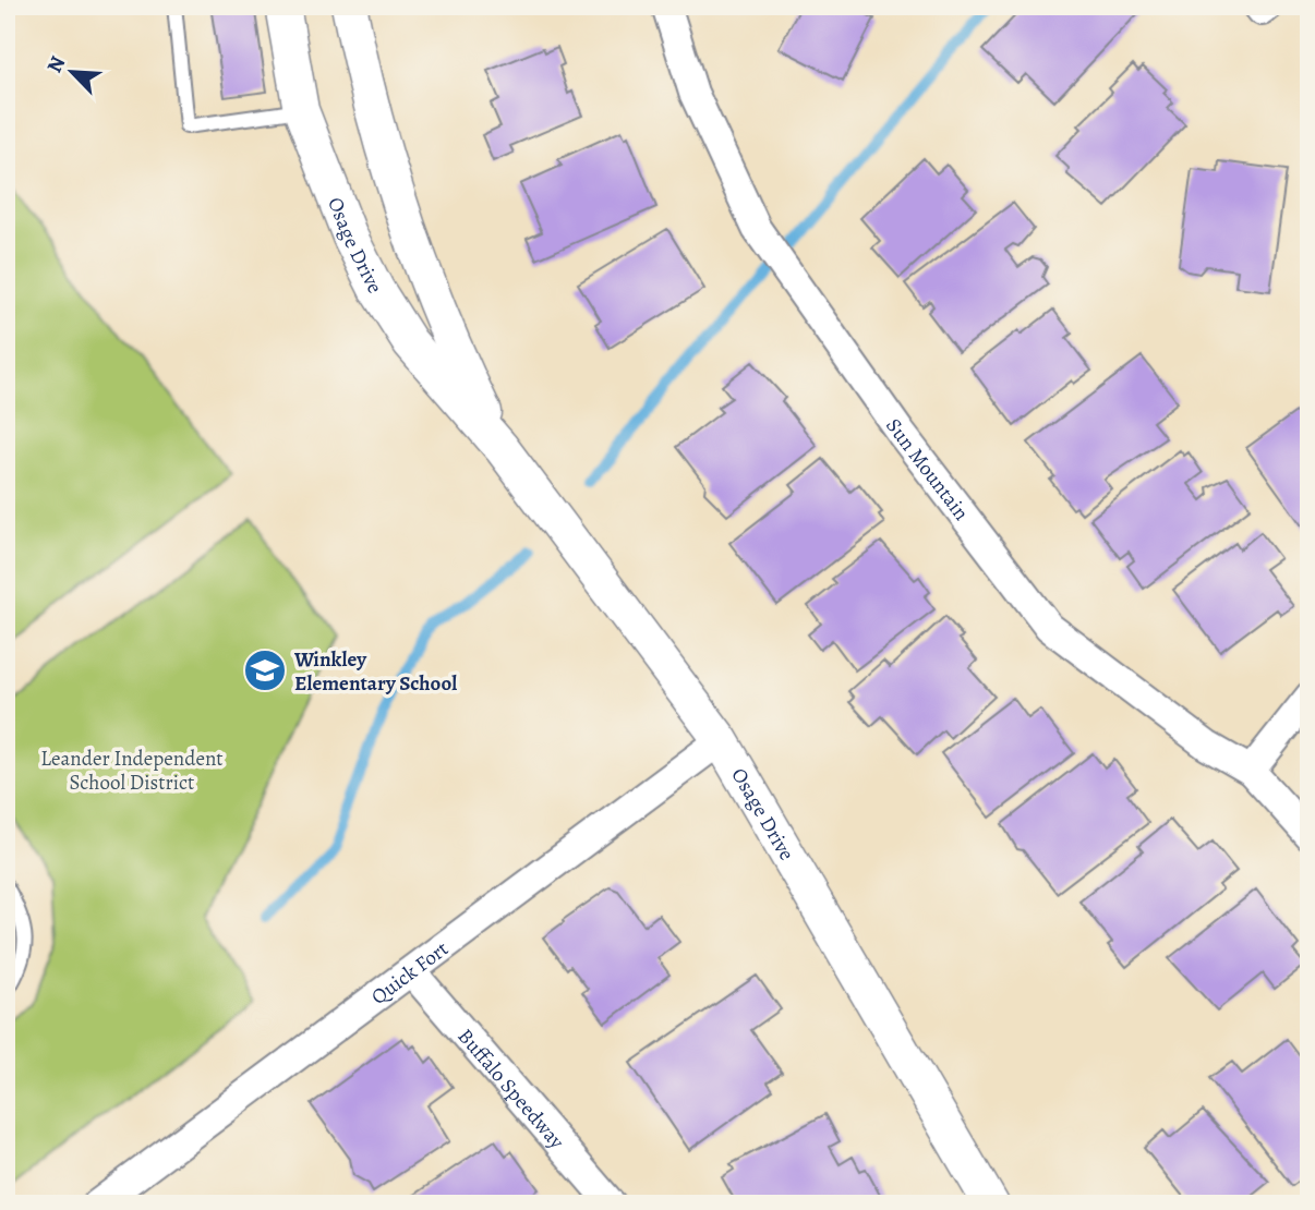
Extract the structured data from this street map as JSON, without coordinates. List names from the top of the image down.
{
  "streets": {
    "street": [
      "Osage Drive",
      "Sun Mountain",
      "Quick Fort",
      "Buffalo Speedway"
    ]
  },
  "crossings": [
    ["Osage Drive", "Quick Fort"],
    ["Quick Fort", "Buffalo Speedway"]
  ],
  "parks": ["Leander Independent School District"],
  "places": {
    "school or university": ["Winkley Elementary School"]
  },
  "north": "top left"
}
